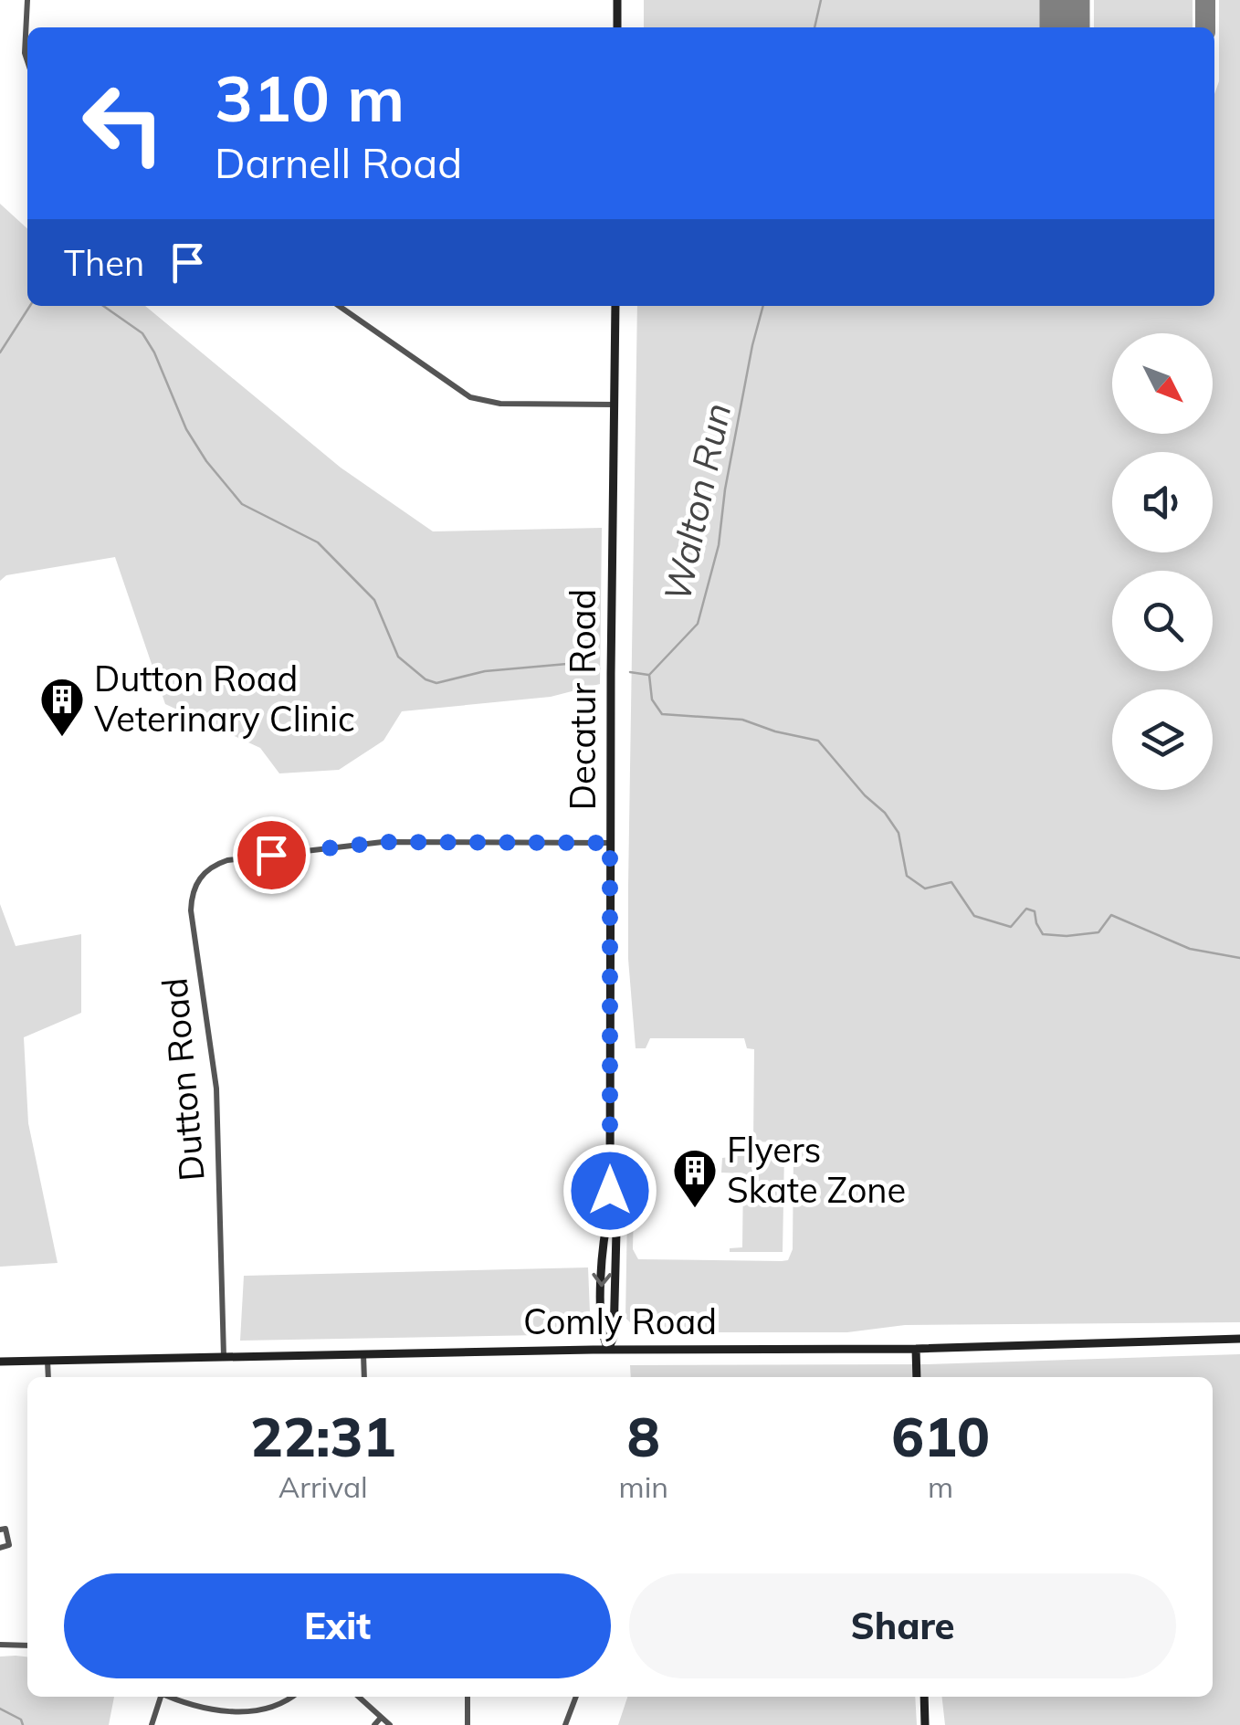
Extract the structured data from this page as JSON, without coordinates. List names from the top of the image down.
{
  "streets": {
    "street": ["Decatur Road", "Dutton Road", "Comly Road"]
  },
  "crossings": [
    ["Decatur Road", "Dutton Road"],
    ["Decatur Road", "Comly Road"],
    ["Dutton Road", "Comly Road"]
  ],
  "water": ["Walton Run"],
  "places": {
    "building": ["Dutton Road Veterinary Clinic", "Flyers Skate Zone"]
  },
  "north": "bottom right",
  "page": {
    "turn": ["310 m", "Darnell Road"],
    "then": "Then",
    "eta": [
      "22:31",
      "Arrival",
      "8",
      "min",
      "610",
      "m"
    ],
    "buttons": ["Exit", "Share"]
  }
}
